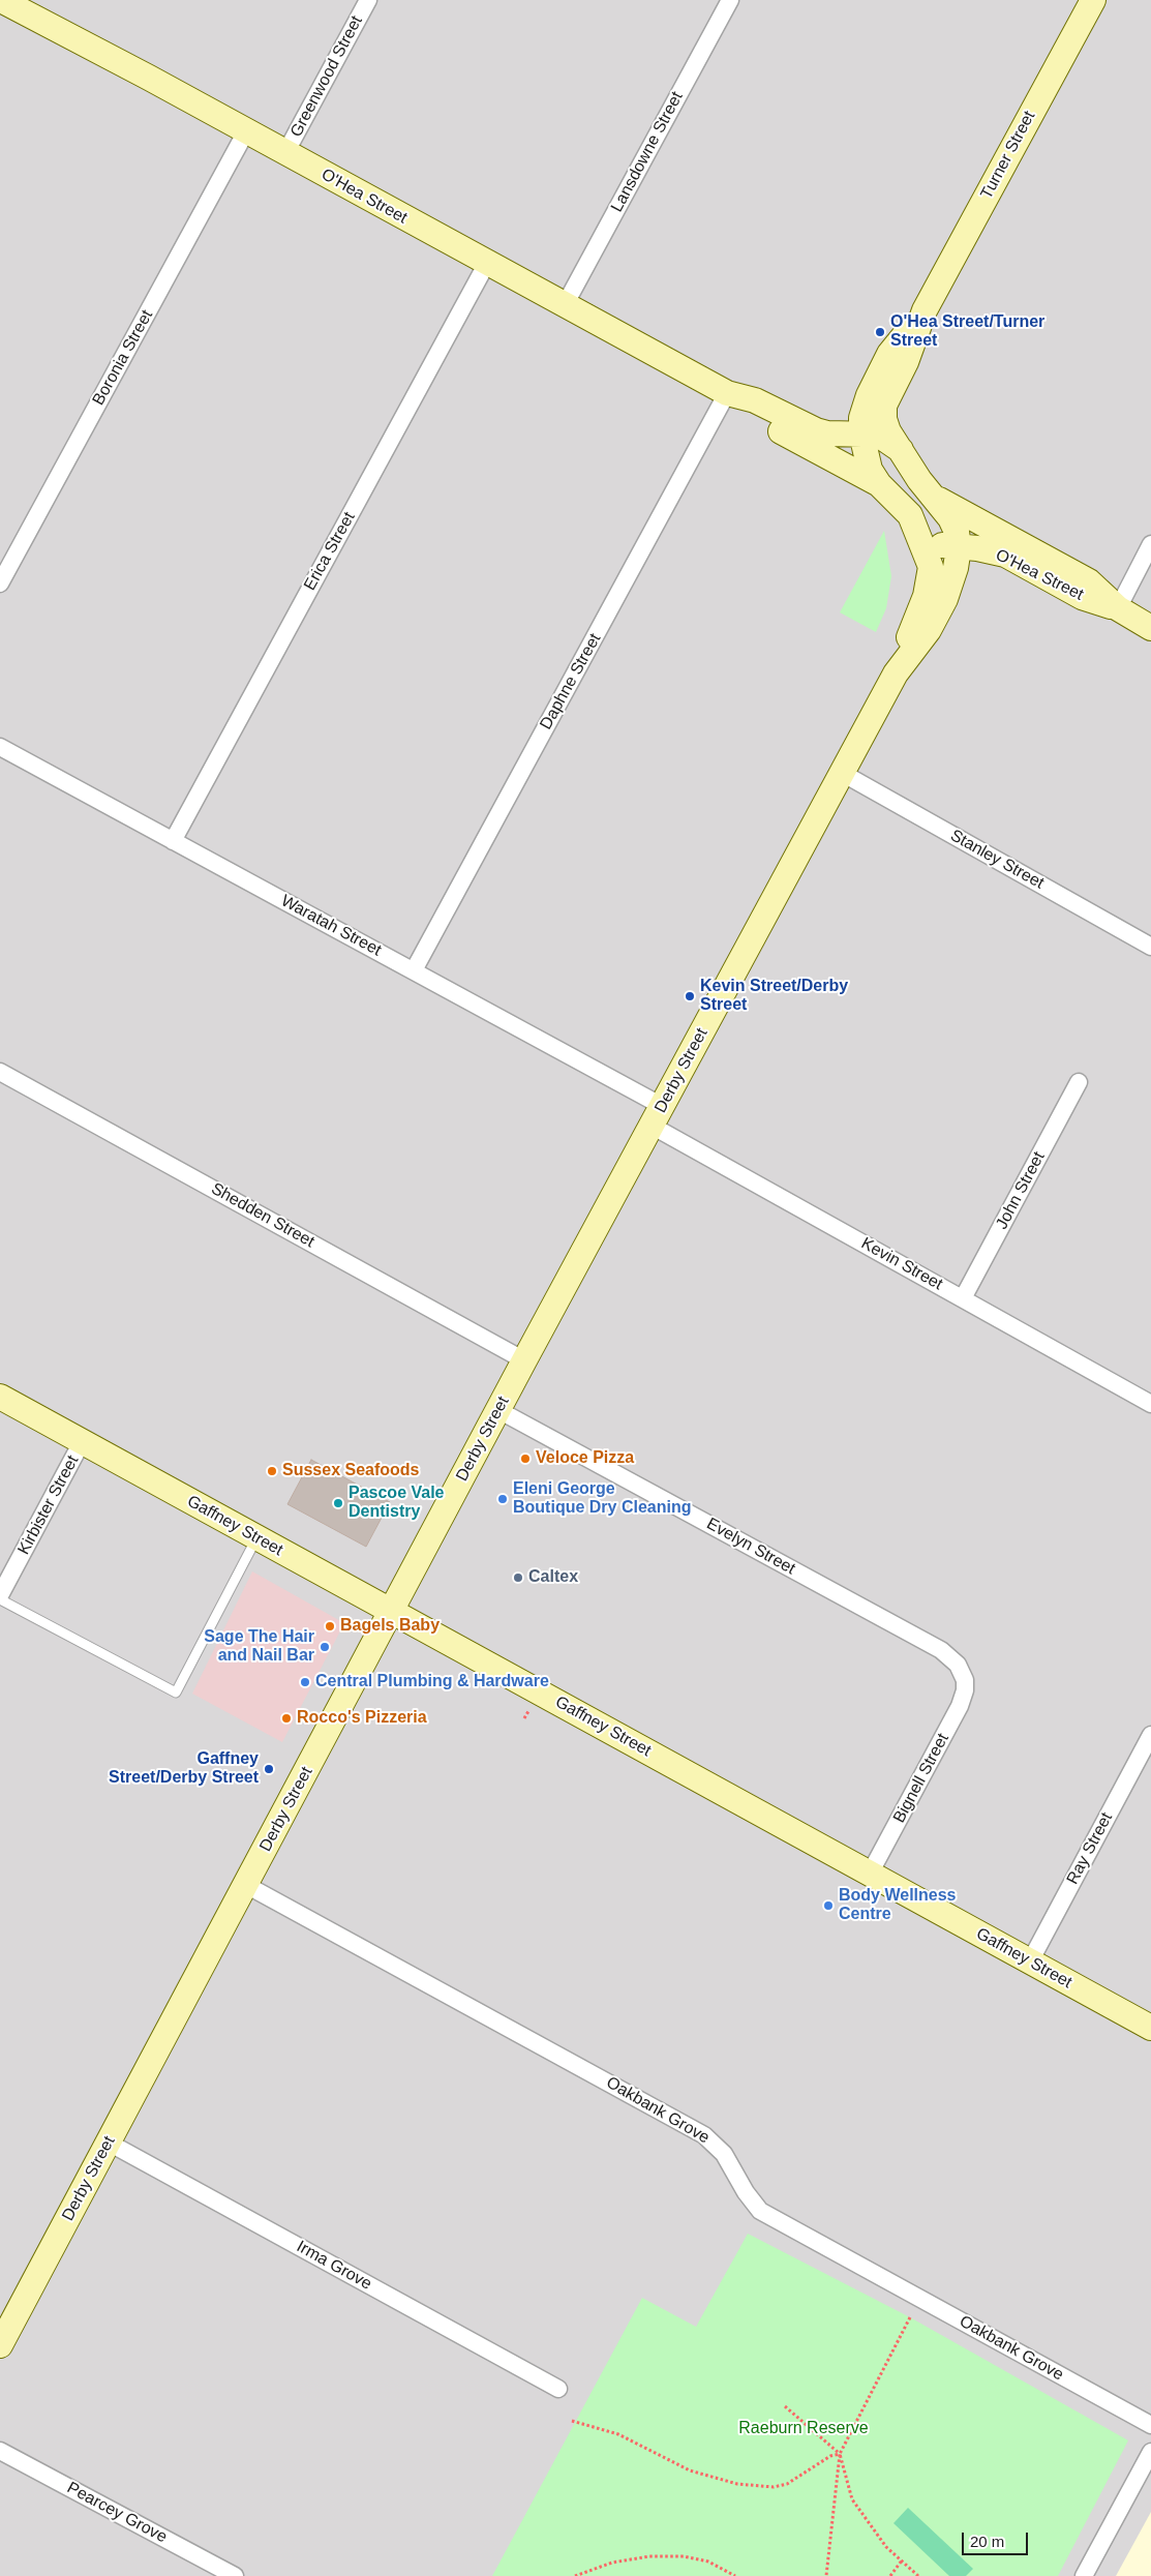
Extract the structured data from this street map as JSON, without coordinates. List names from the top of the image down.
{
  "streets": {
    "street": [
      "Greenwood Street",
      "Lansdowne Street",
      "Turner Street",
      "O'Hea Street",
      "Boronia Street",
      "Erica Street",
      "Daphne Street",
      "Stanley Street",
      "Waratah Street",
      "Derby Street",
      "John Street",
      "Shedden Street",
      "Kevin Street",
      "Kirbister Street",
      "Gaffney Street",
      "Evelyn Street",
      "Bignell Street",
      "Ray Street",
      "Oakbank Grove",
      "Irma Grove",
      "Pearcey Grove"
    ]
  },
  "crossings": [
    ["Greenwood Street", "O'Hea Street"],
    ["Lansdowne Street", "O'Hea Street"],
    ["Turner Street", "O'Hea Street"],
    ["Turner Street", "Derby Street"],
    ["O'Hea Street", "Boronia Street"],
    ["O'Hea Street", "Erica Street"],
    ["O'Hea Street", "Daphne Street"],
    ["O'Hea Street", "Derby Street"],
    ["Erica Street", "Waratah Street"],
    ["Daphne Street", "Waratah Street"],
    ["Stanley Street", "Derby Street"],
    ["Waratah Street", "Derby Street"],
    ["Waratah Street", "Kevin Street"],
    ["Derby Street", "Shedden Street"],
    ["Derby Street", "Kevin Street"],
    ["Derby Street", "Gaffney Street"],
    ["Derby Street", "Evelyn Street"],
    ["Derby Street", "Oakbank Grove"],
    ["Derby Street", "Irma Grove"],
    ["John Street", "Kevin Street"],
    ["Kirbister Street", "Gaffney Street"],
    ["Gaffney Street", "Bignell Street"],
    ["Gaffney Street", "Ray Street"],
    ["Evelyn Street", "Bignell Street"]
  ],
  "parks": ["Raeburn Reserve"],
  "places": [
    "O'Hea Street/Turner Street",
    "Kevin Street/Derby Street",
    "Veloce Pizza",
    "Sussex Seafoods",
    "Eleni George Boutique Dry Cleaning",
    "Pascoe Vale Dentistry",
    "Caltex",
    "Bagels Baby",
    "Sage The Hair and Nail Bar",
    "Central Plumbing & Hardware",
    "Rocco's Pizzeria",
    "Gaffney Street/Derby Street",
    "Body Wellness Centre"
  ],
  "scale_bar": "20 m"
}
